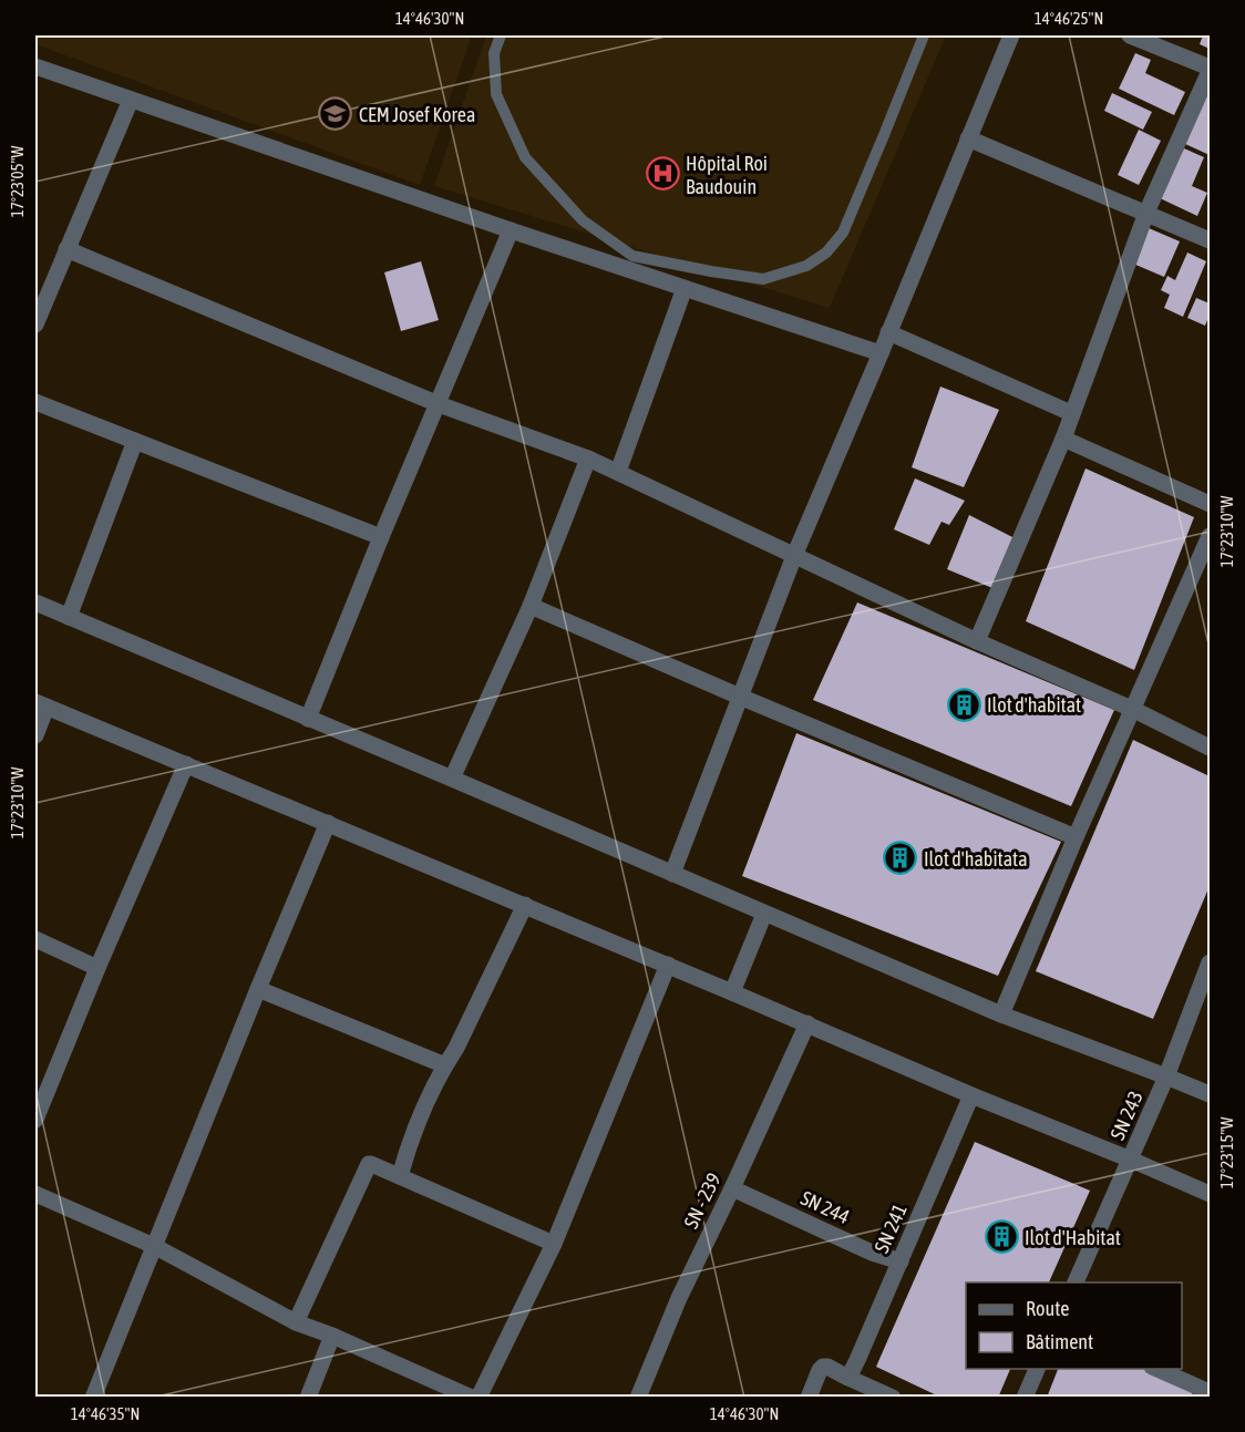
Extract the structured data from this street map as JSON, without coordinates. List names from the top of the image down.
{
  "streets": {
    "street": [
      "SN 243",
      "SN - 239",
      "SN 244",
      "SN 241"
    ]
  },
  "crossings": [
    ["SN - 239", "SN 244"],
    ["SN 244", "SN 241"]
  ],
  "places": {
    "school or university": ["CEM Josef Korea"],
    "hospital": ["Hôpital Roi Baudouin"],
    "building": ["Ilot d'habitat", "Ilot d'habitata", "Ilot d'Habitat"]
  },
  "legend": ["Route", "Bâtiment"],
  "coordinates": [
    "14°46'30\"N",
    "14°46'25\"N",
    "17°23'05\"W",
    "17°23'10\"W",
    "17°23'15\"W",
    "14°46'35\"N"
  ]
}
